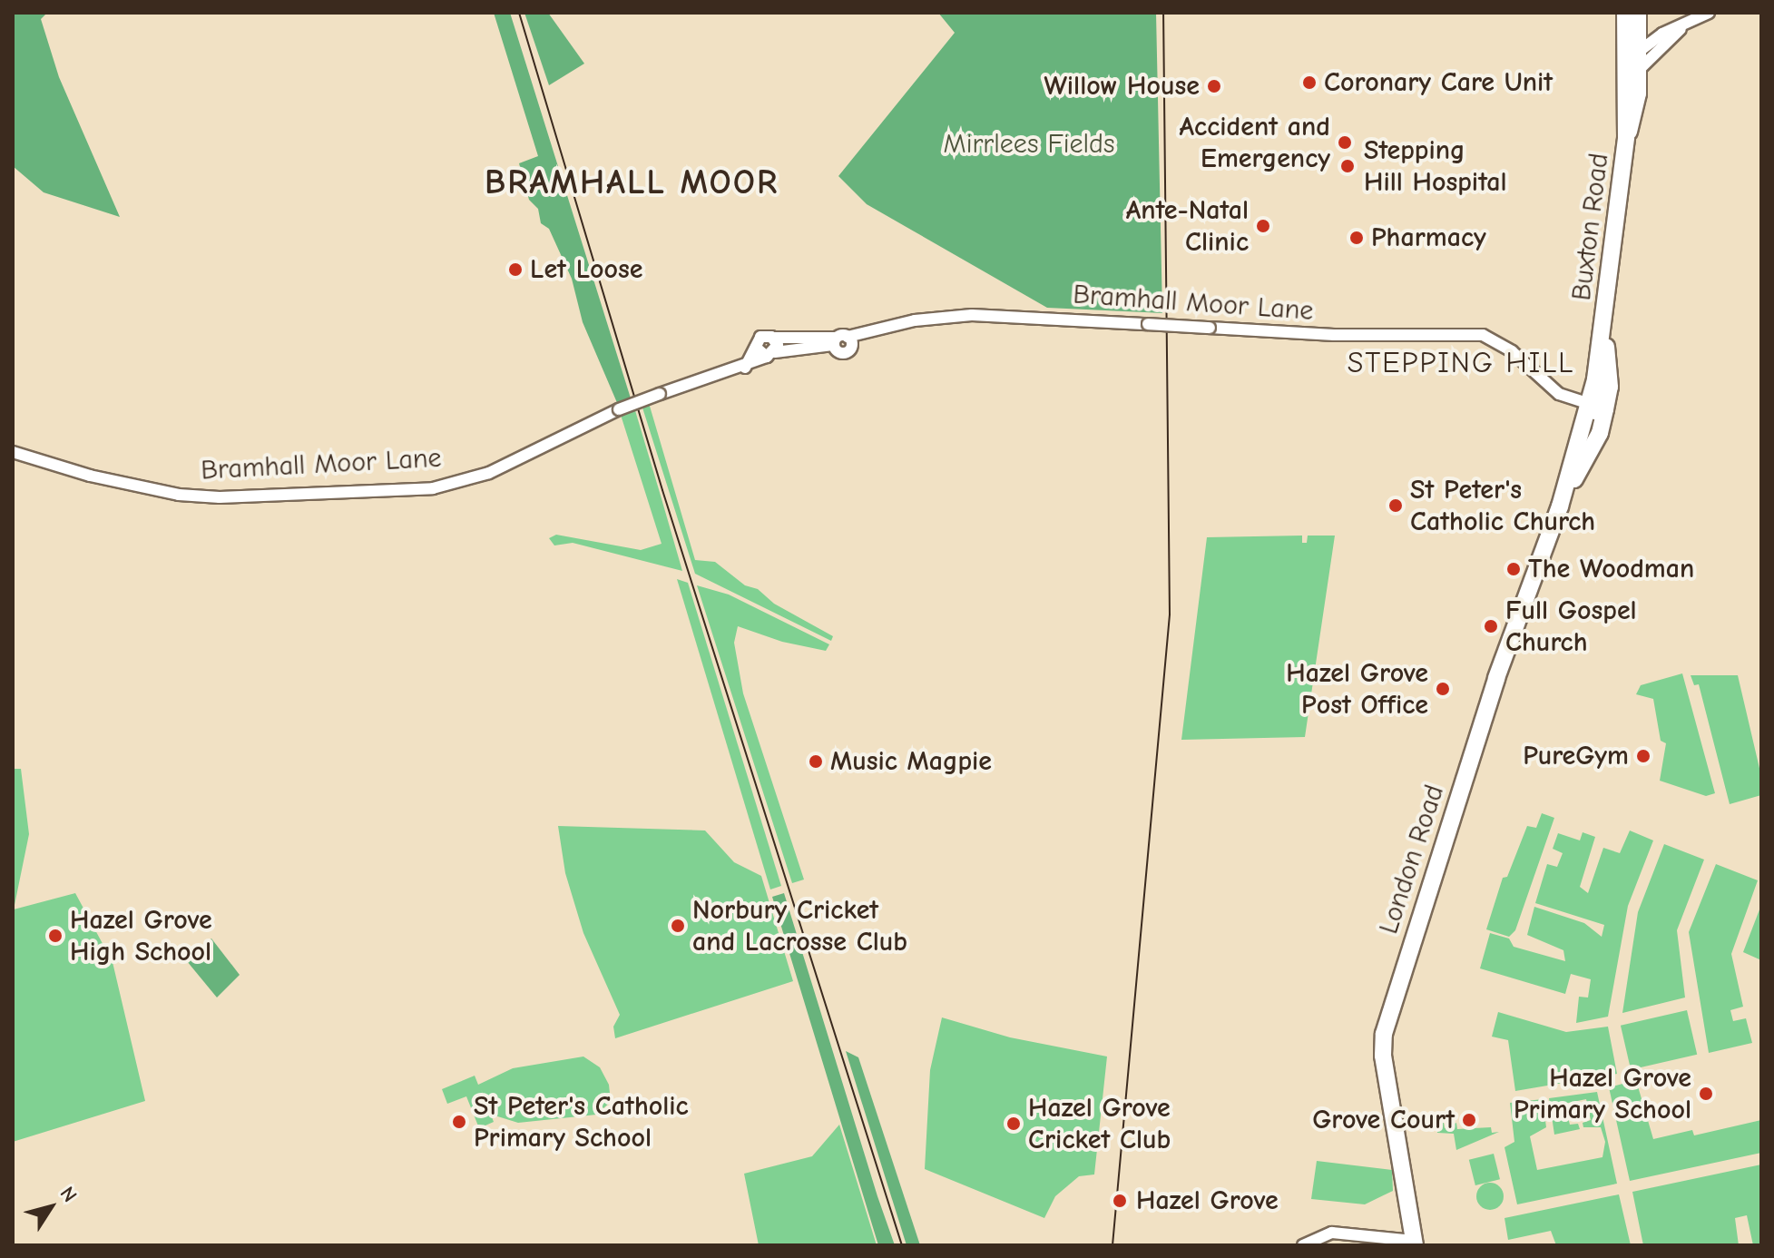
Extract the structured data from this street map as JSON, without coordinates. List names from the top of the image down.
{
  "streets": {
    "highway": ["Buxton Road", "London Road"],
    "street": ["Bramhall Moor Lane"]
  },
  "crossings": [
    ["Buxton Road", "London Road"]
  ],
  "districts": ["BRAMHALL MOOR", "STEPPING HILL"],
  "parks": ["Mirrlees Fields"],
  "places": [
    "Coronary Care Unit",
    "Willow House",
    "Accident and Emergency",
    "Stepping Hill Hospital",
    "Ante-Natal Clinic",
    "Pharmacy",
    "Let Loose",
    "St Peter's Catholic Church",
    "The Woodman",
    "Full Gospel Church",
    "Hazel Grove Post Office",
    "PureGym",
    "Music Magpie",
    "Norbury Cricket and Lacrosse Club",
    "Hazel Grove High School",
    "Hazel Grove Primary School",
    "Grove Court",
    "St Peter's Catholic Primary School",
    "Hazel Grove Cricket Club",
    "Hazel Grove"
  ],
  "north": "top right"
}
